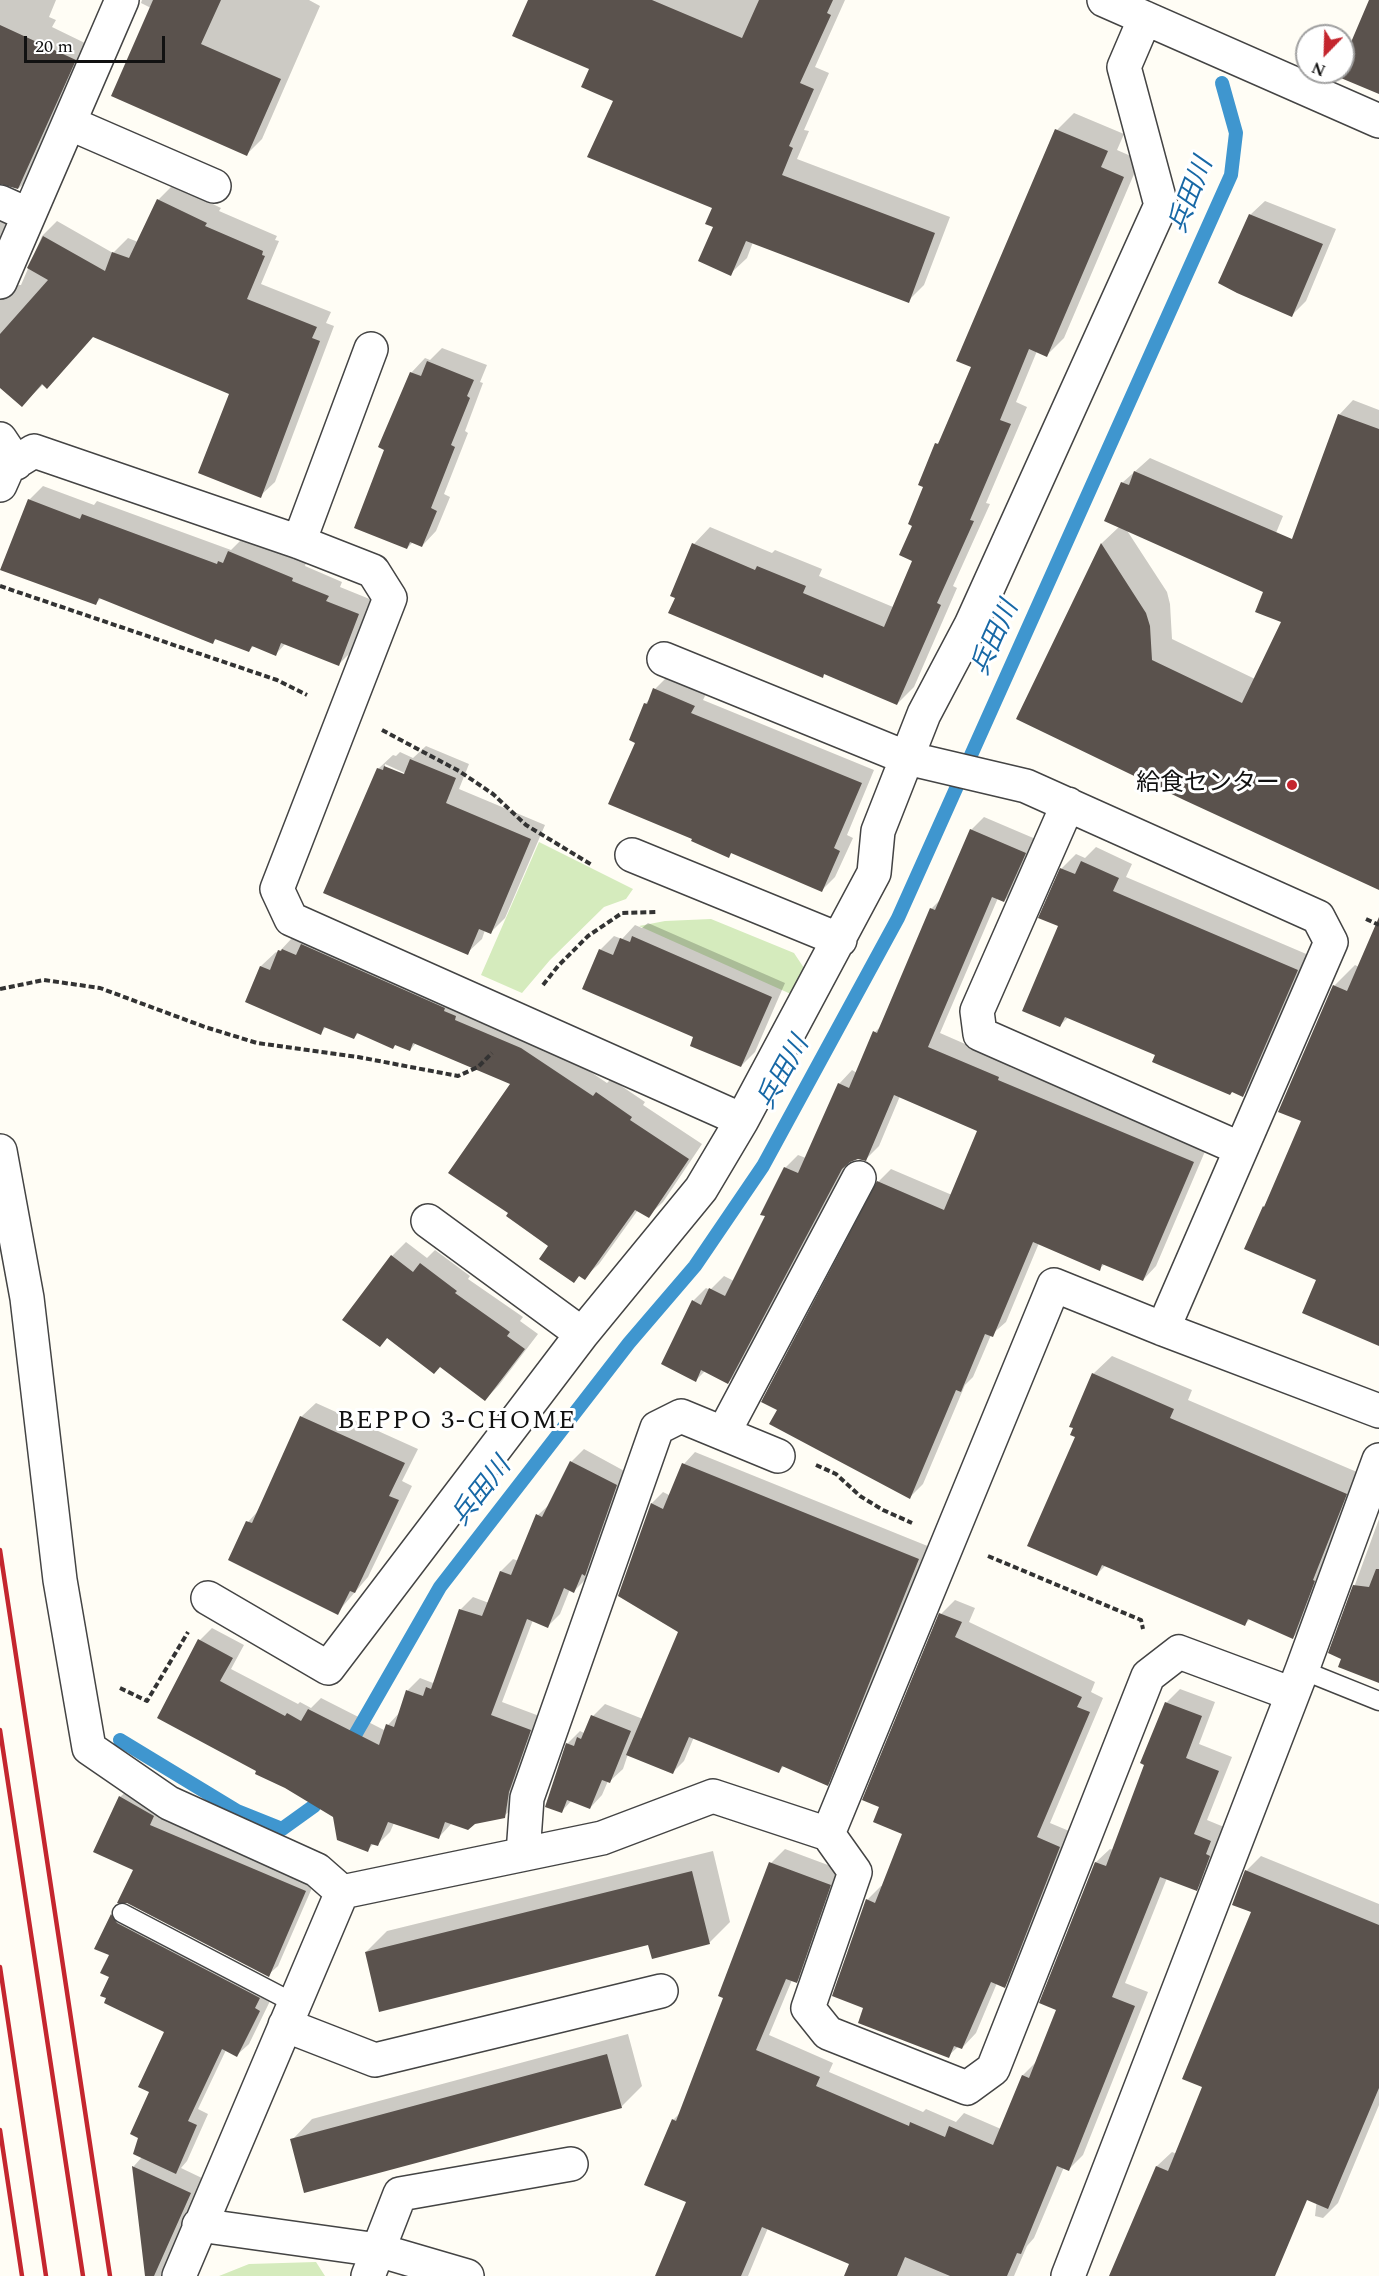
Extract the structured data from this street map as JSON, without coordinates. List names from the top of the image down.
{
  "districts": ["BEPPO 3-CHOME"],
  "water": ["兵田川"],
  "places": ["給食センター"],
  "scale_bar": "20 m",
  "north": "bottom left"
}
